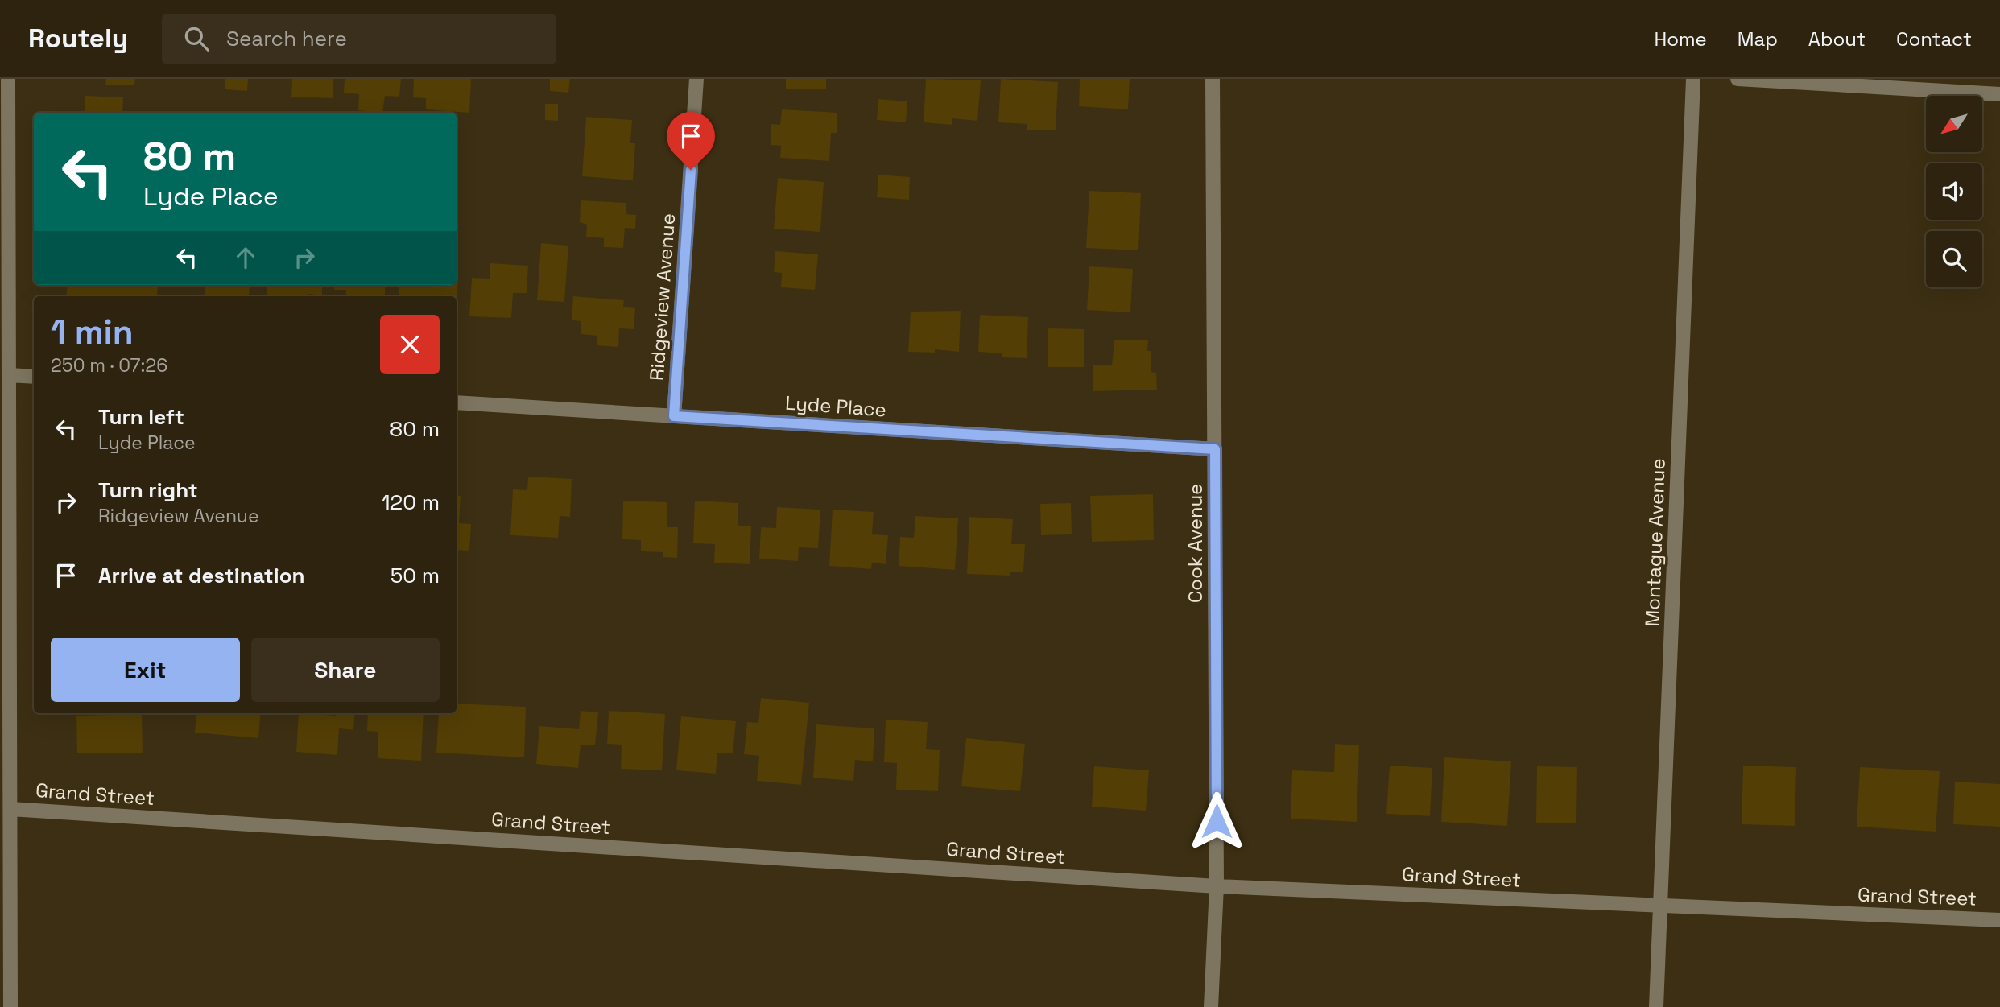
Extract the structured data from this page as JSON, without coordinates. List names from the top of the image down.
{
  "streets": {
    "street": [
      "Ridgeview Avenue",
      "Lyde Place",
      "Montague Avenue",
      "Cook Avenue",
      "Grand Street"
    ]
  },
  "crossings": [
    ["Ridgeview Avenue", "Lyde Place"],
    ["Lyde Place", "Cook Avenue"],
    ["Montague Avenue", "Grand Street"],
    ["Cook Avenue", "Grand Street"]
  ],
  "north": "bottom left",
  "page": {
    "header": "Routely",
    "search": "Search here",
    "nav": [
      "Home",
      "Map",
      "About",
      "Contact"
    ],
    "turn": ["80 m", "Lyde Place"],
    "heading": ["1 min", "250 m · 07:26"],
    "list": [
      {
        "name": "Turn left",
        "note": "Lyde Place",
        "value": "80 m"
      },
      {
        "name": "Turn right",
        "note": "Ridgeview Avenue",
        "value": "120 m"
      },
      {
        "name": "Arrive at destination",
        "value": "50 m"
      }
    ],
    "buttons": ["Exit", "Share"]
  }
}
